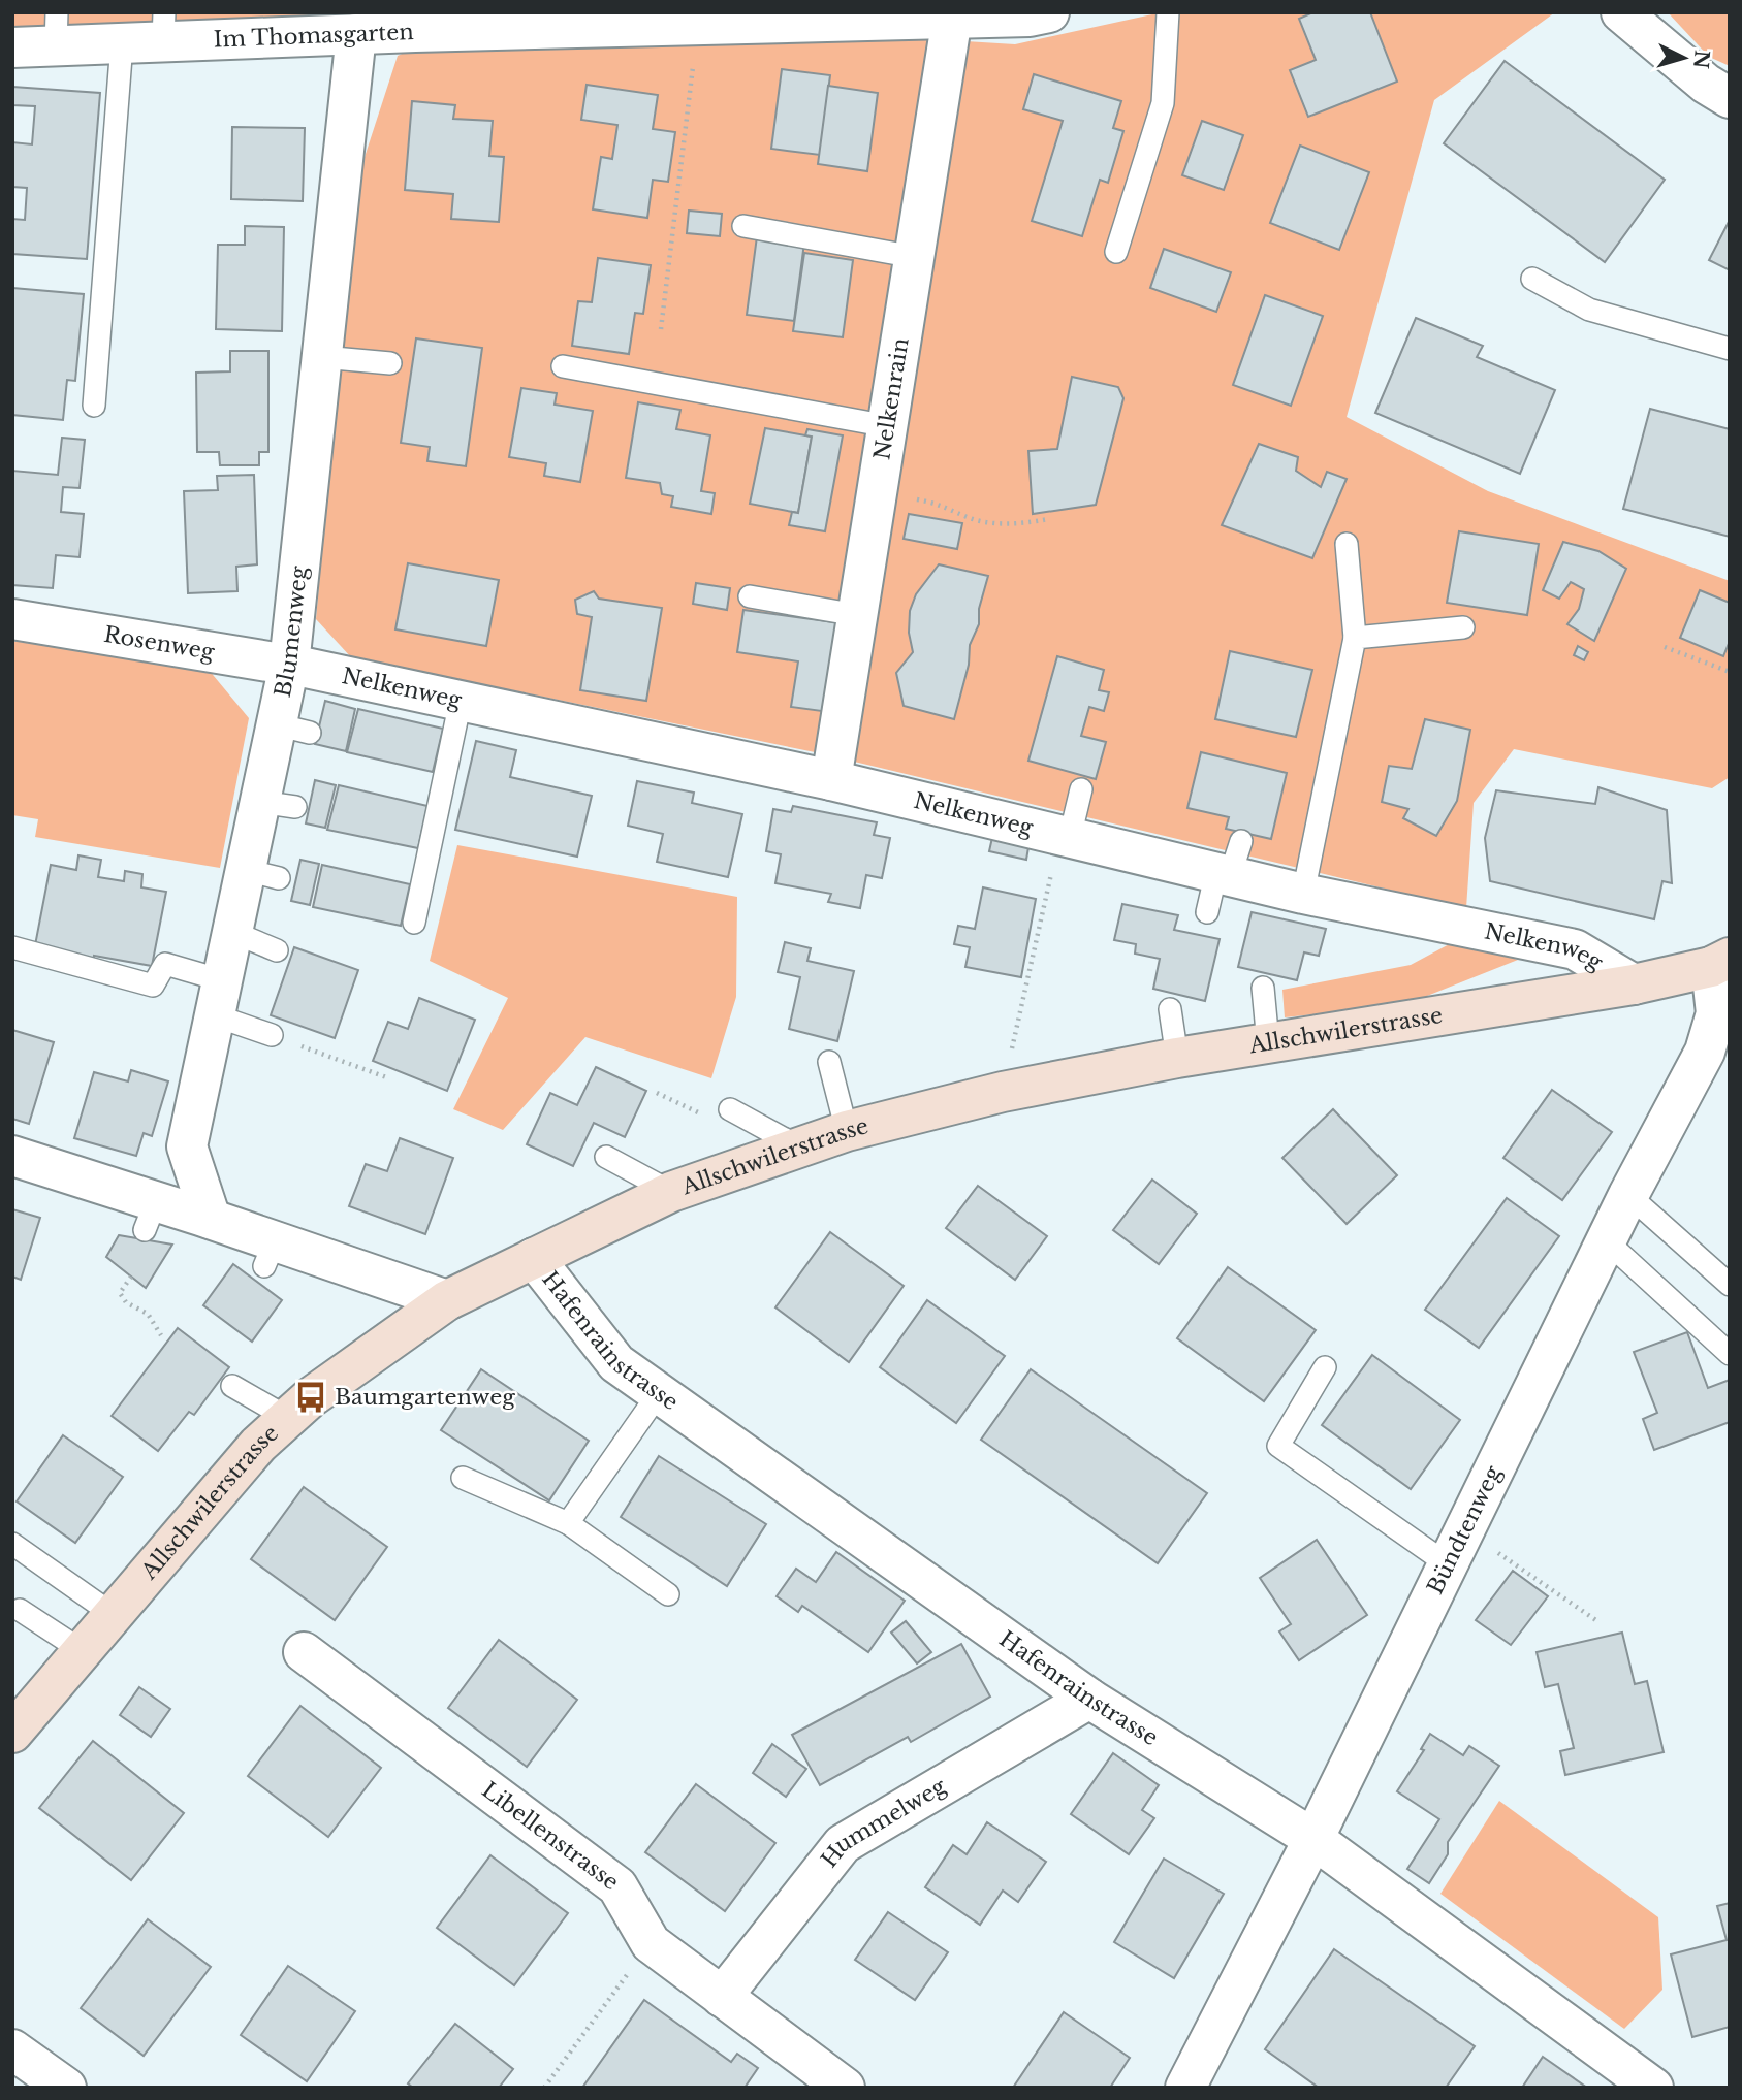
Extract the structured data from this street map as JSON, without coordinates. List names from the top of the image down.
{
  "streets": {
    "street": [
      "Im Thomasgarten",
      "Nelkenrain",
      "Blumenweg",
      "Rosenweg",
      "Nelkenweg",
      "Allschwilerstrasse",
      "Hafenrainstrasse",
      "Bündtenweg",
      "Hummelweg",
      "Libellenstrasse"
    ]
  },
  "crossings": [
    ["Im Thomasgarten", "Nelkenrain"],
    ["Im Thomasgarten", "Blumenweg"],
    ["Nelkenrain", "Nelkenweg"],
    ["Blumenweg", "Rosenweg"],
    ["Blumenweg", "Nelkenweg"],
    ["Rosenweg", "Nelkenweg"],
    ["Nelkenweg", "Allschwilerstrasse"],
    ["Allschwilerstrasse", "Hafenrainstrasse"],
    ["Allschwilerstrasse", "Bündtenweg"],
    ["Hafenrainstrasse", "Bündtenweg"],
    ["Hafenrainstrasse", "Hummelweg"],
    ["Hummelweg", "Libellenstrasse"]
  ],
  "places": {
    "bus stop": ["Baumgartenweg"]
  },
  "north": "right"
}
